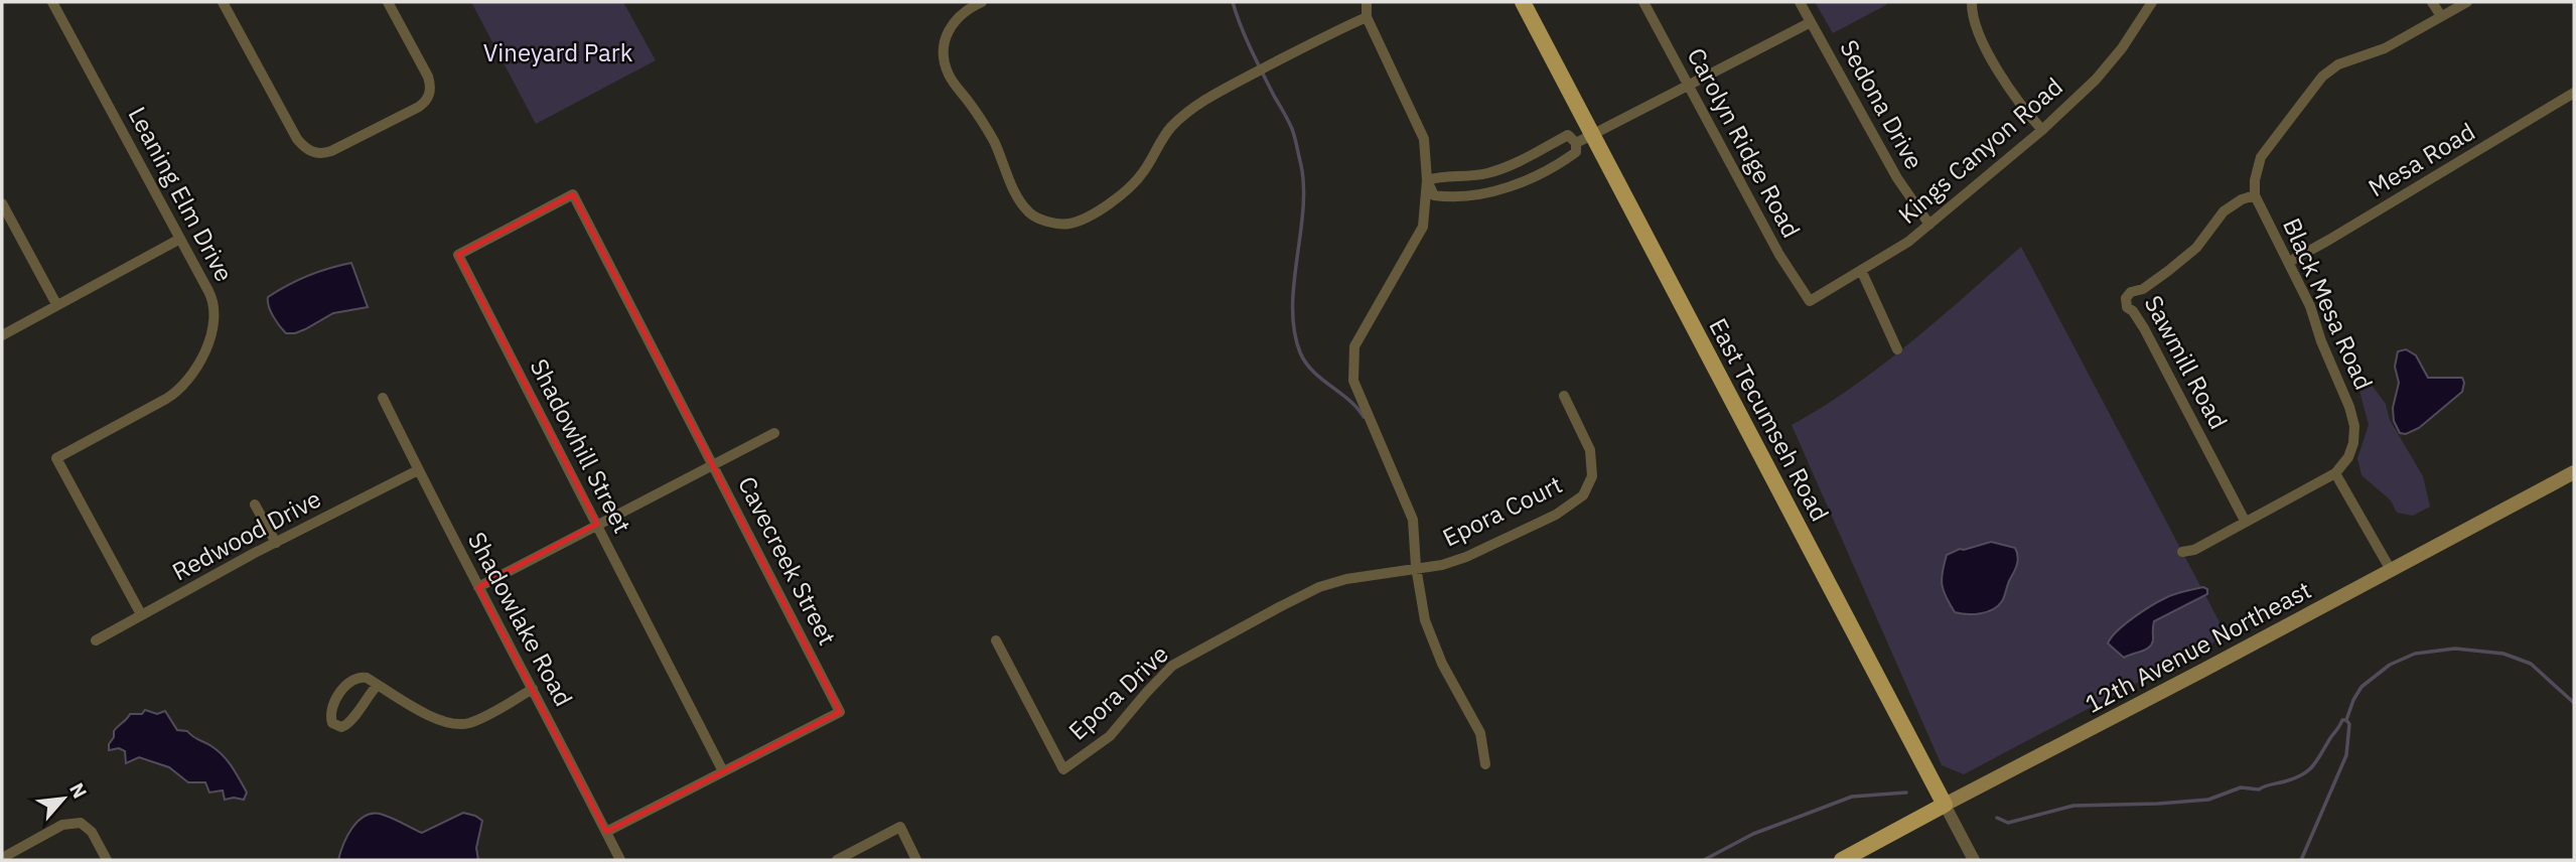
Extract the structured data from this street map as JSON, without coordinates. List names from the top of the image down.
{
  "streets": {
    "main road": ["East Tecumseh Road", "12th Avenue Northeast"],
    "street": [
      "Sedona Drive",
      "Carolyn Ridge Road",
      "Kings Canyon Road",
      "Mesa Road",
      "Leaning Elm Drive",
      "Black Mesa Road",
      "Sawmill Road",
      "Shadowhill Street",
      "Epora Court",
      "Redwood Drive",
      "Cavecreek Street",
      "Shadowlake Road",
      "Epora Drive"
    ]
  },
  "crossings": [
    ["Sedona Drive", "Kings Canyon Road"],
    ["Carolyn Ridge Road", "Kings Canyon Road"],
    ["Mesa Road", "Black Mesa Road"],
    ["Leaning Elm Drive", "Redwood Drive"],
    ["Black Mesa Road", "Sawmill Road"],
    ["East Tecumseh Road", "12th Avenue Northeast"],
    ["Shadowhill Street", "Cavecreek Street"],
    ["Epora Court", "Epora Drive"],
    ["Redwood Drive", "Shadowlake Road"],
    ["Cavecreek Street", "Shadowlake Road"]
  ],
  "parks": ["Vineyard Park"],
  "north": "top right"
}
